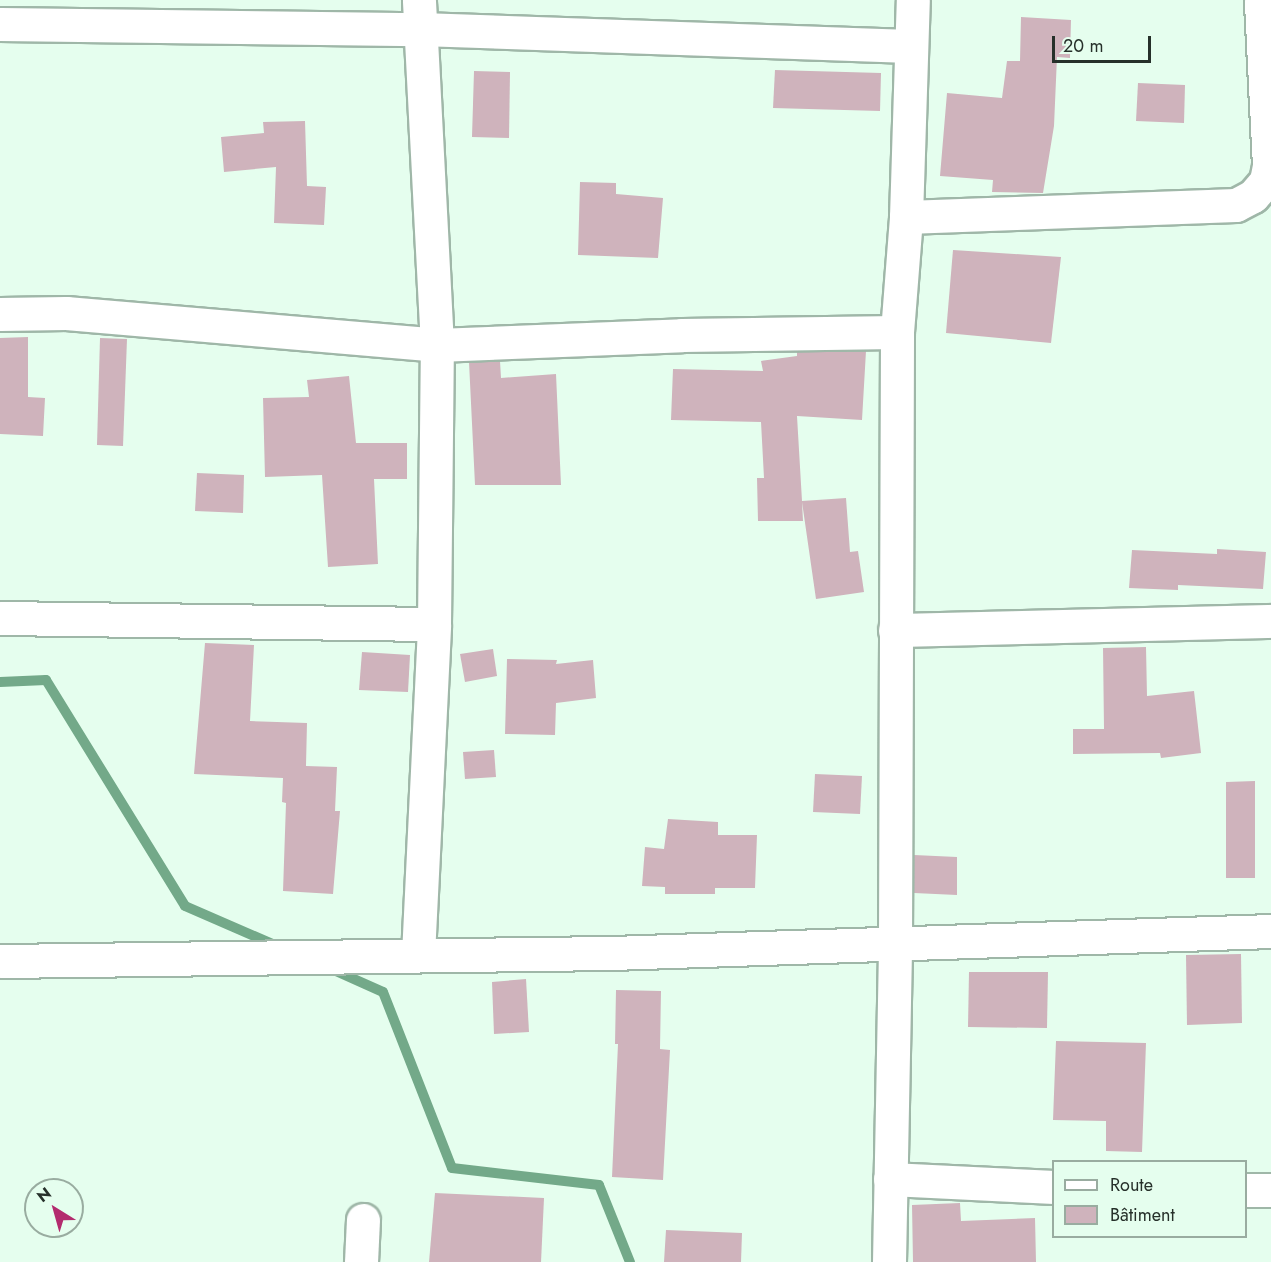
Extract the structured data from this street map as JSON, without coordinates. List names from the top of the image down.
{
  "legend": ["Route", "Bâtiment"],
  "scale_bar": "20 m",
  "north": "top left"
}
